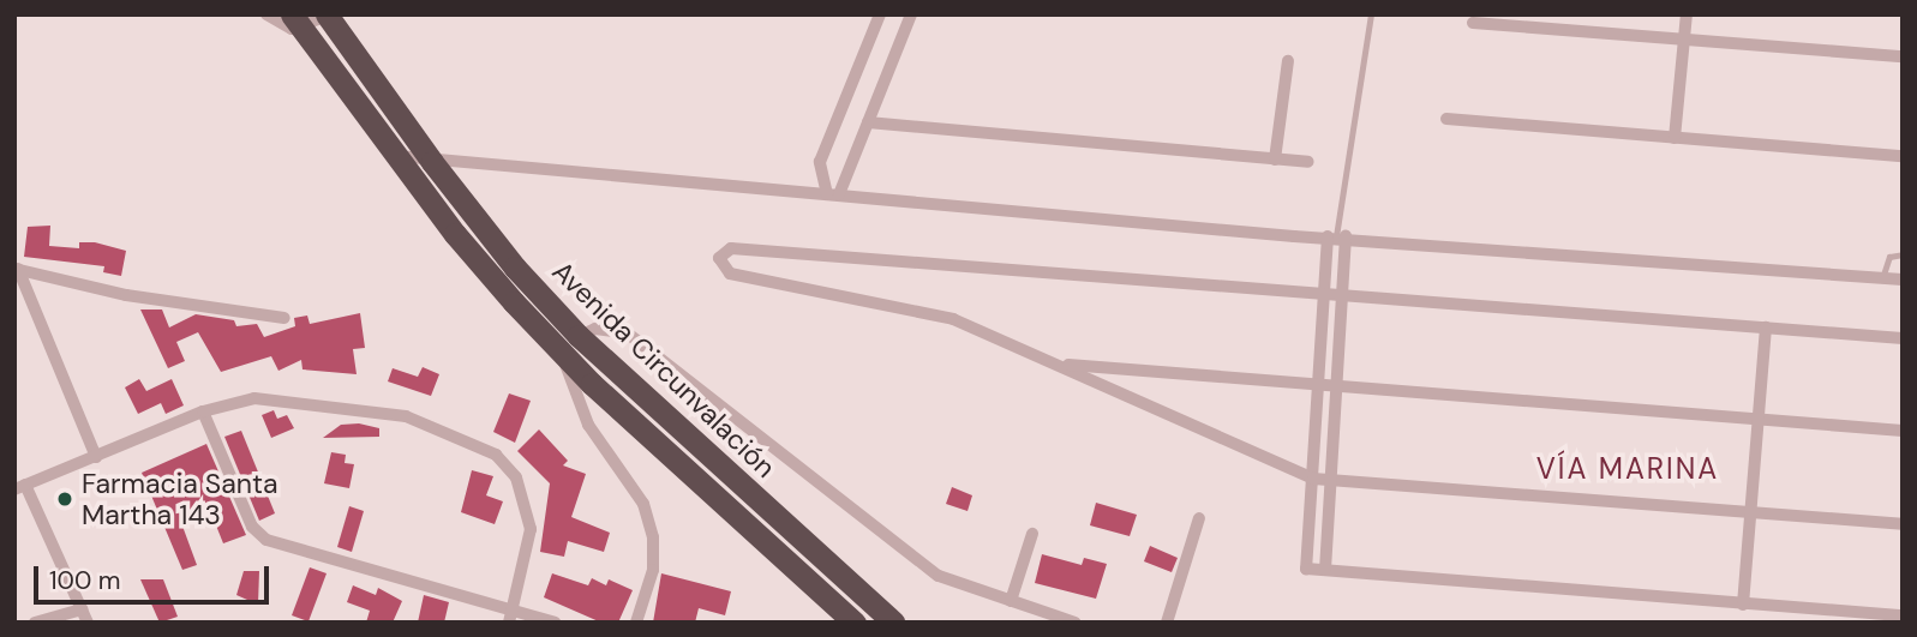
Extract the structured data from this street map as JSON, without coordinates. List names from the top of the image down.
{
  "streets": {
    "highway": ["Avenida Circunvalación"]
  },
  "districts": ["VÍA MARINA"],
  "places": ["Farmacia Santa Martha 143"],
  "scale_bar": "100 m"
}
